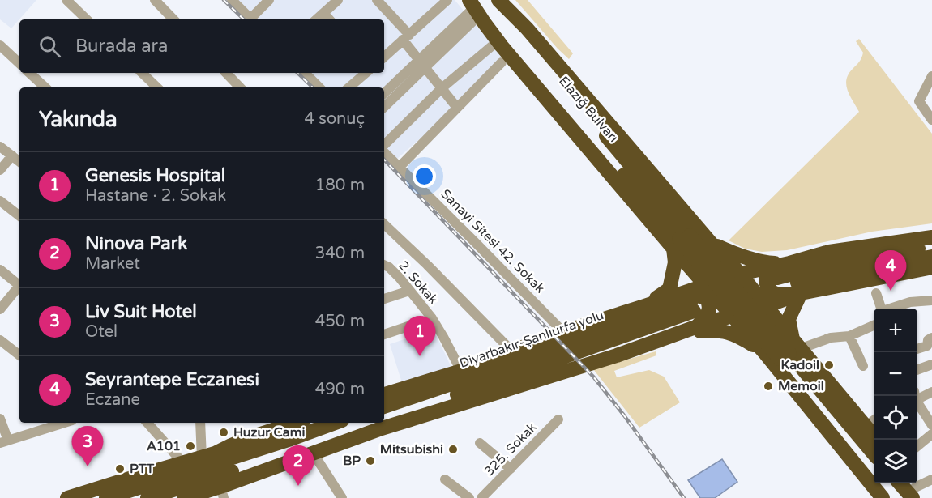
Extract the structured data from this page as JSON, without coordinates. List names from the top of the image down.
{
  "streets": {
    "highway": ["Elazığ Bulvarı", "Diyarbakır-Şanlıurfa yolu"],
    "street": ["Sanayi Sitesi 42. Sokak", "2. Sokak", "325. Sokak"]
  },
  "places": [
    "Kadoil",
    "Memoil",
    "Huzur Cami",
    "A101",
    "Mitsubishi",
    "BP",
    "PTT"
  ],
  "page": {
    "search": "Burada ara",
    "heading": ["Yakında", "4 sonuç"],
    "list": [
      {
        "mark": "1",
        "name": "Genesis Hospital",
        "note": "Hastane · 2. Sokak",
        "value": "180 m"
      },
      {
        "mark": "2",
        "name": "Ninova Park",
        "note": "Market",
        "value": "340 m"
      },
      {
        "mark": "3",
        "name": "Liv Suit Hotel",
        "note": "Otel",
        "value": "450 m"
      },
      {
        "mark": "4",
        "name": "Seyrantepe Eczanesi",
        "note": "Eczane",
        "value": "490 m"
      }
    ],
    "pins": [
      "4",
      "1",
      "3",
      "2"
    ],
    "map_buttons": ["+", "−"]
  }
}
